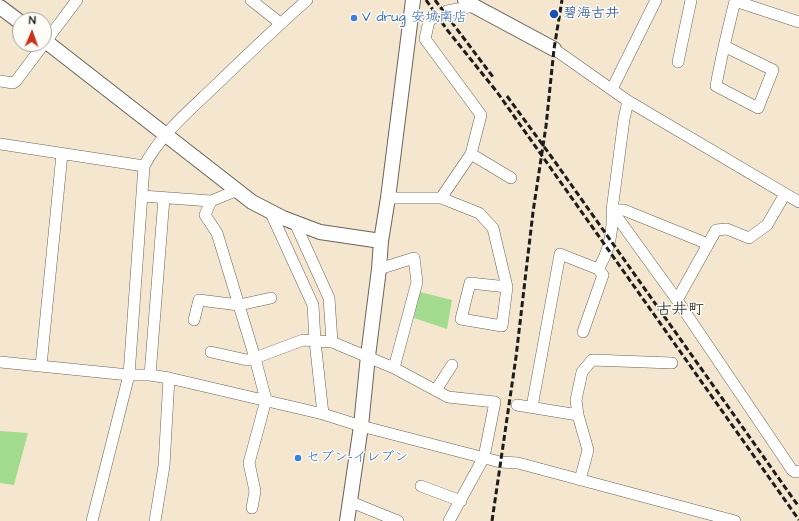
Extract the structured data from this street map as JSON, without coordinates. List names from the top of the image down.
{
  "districts": ["古井町"],
  "places": ["碧海古井", "V drug 安城南店", "セブン-イレブン"],
  "north": "top"
}
